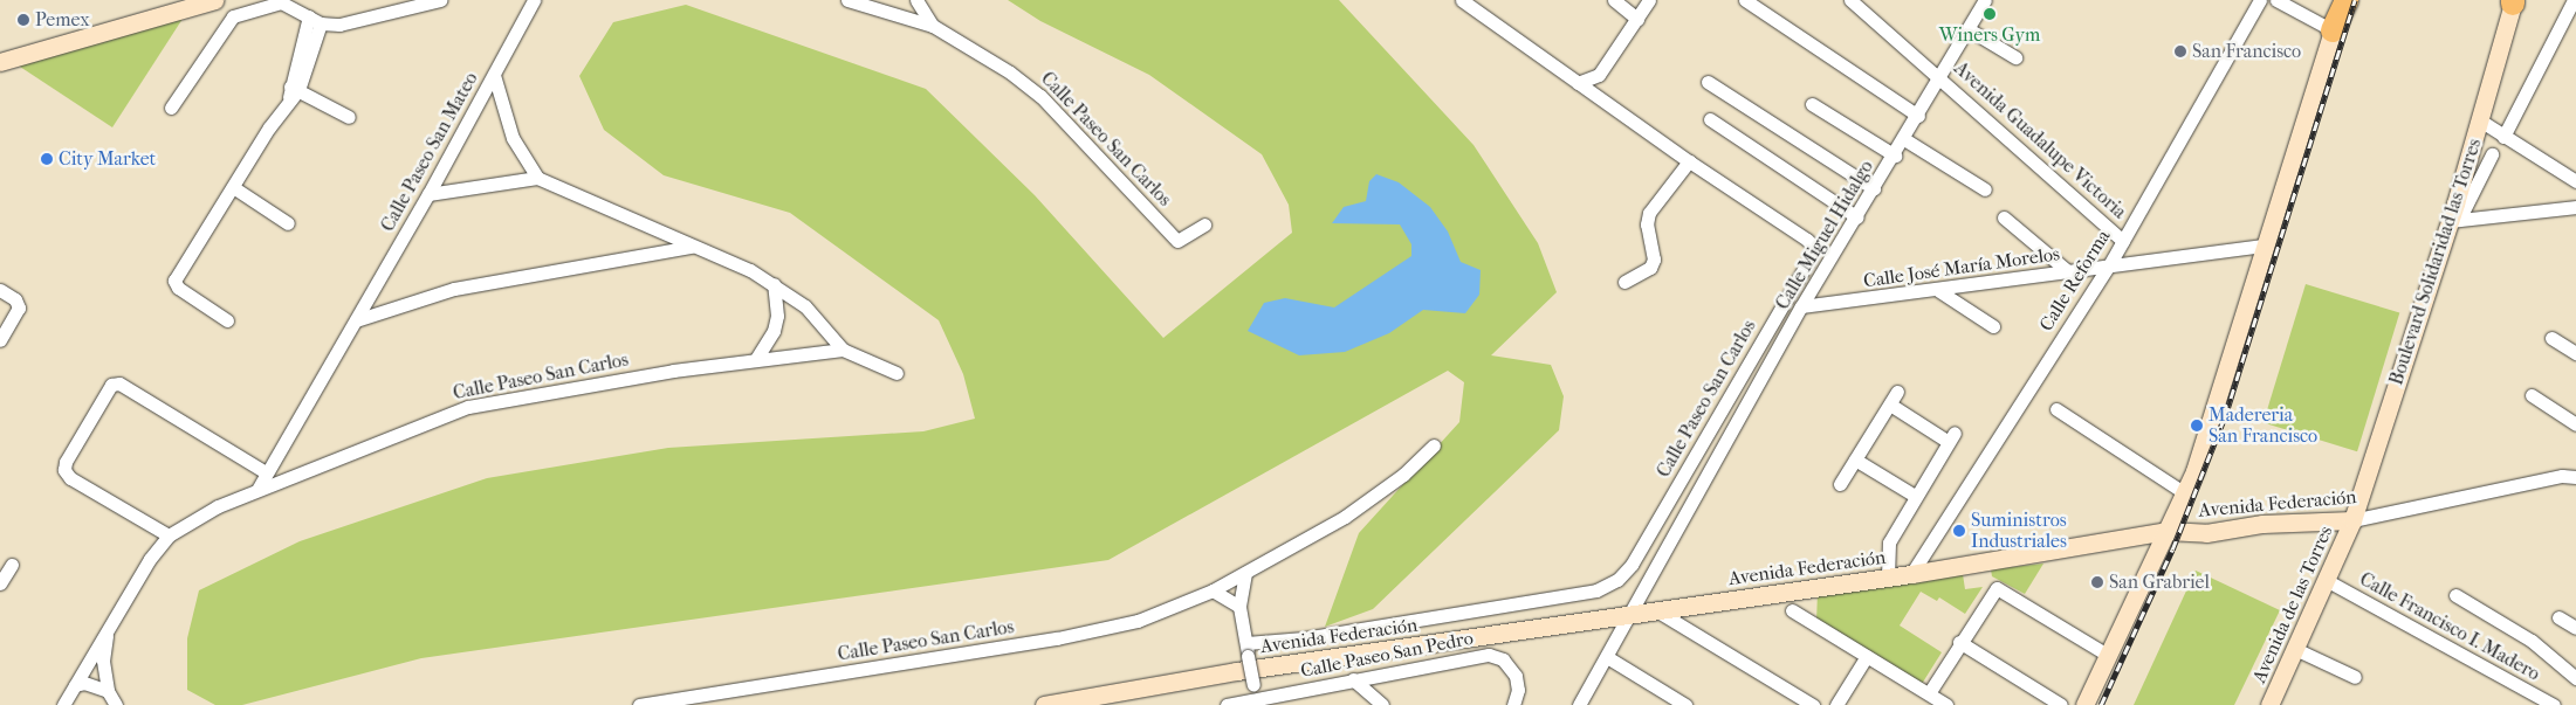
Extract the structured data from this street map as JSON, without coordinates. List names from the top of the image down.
{
  "streets": {
    "main road": ["Boulevard Solidaridad las Torres", "Avenida Federación", "Avenida de las Torres"],
    "street": [
      "Calle Paseo San Carlos",
      "Avenida Guadalupe Victoria",
      "Calle Paseo San Mateo",
      "Calle Miguel Hidalgo",
      "Calle José María Morelos",
      "Calle Reforma",
      "Calle Francisco I. Madero",
      "Calle Paseo San Pedro"
    ]
  },
  "crossings": [
    ["Calle Paseo San Carlos", "Calle Paseo San Mateo"],
    ["Avenida Guadalupe Victoria", "Calle Miguel Hidalgo"],
    ["Avenida Guadalupe Victoria", "Calle Reforma"],
    ["Calle Miguel Hidalgo", "Calle José María Morelos"],
    ["Calle Miguel Hidalgo", "Avenida Federación"],
    ["Boulevard Solidaridad las Torres", "Avenida Federación"],
    ["Boulevard Solidaridad las Torres", "Avenida de las Torres"],
    ["Calle José María Morelos", "Calle Reforma"],
    ["Calle Reforma", "Avenida Federación"],
    ["Avenida Federación", "Avenida de las Torres"],
    ["Avenida de las Torres", "Calle Francisco I. Madero"]
  ],
  "places": [
    "Winers Gym",
    "Pemex",
    "San Francisco",
    "City Market",
    "Madereria San Francisco",
    "Suministros Industriales",
    "San Grabriel"
  ]
}
